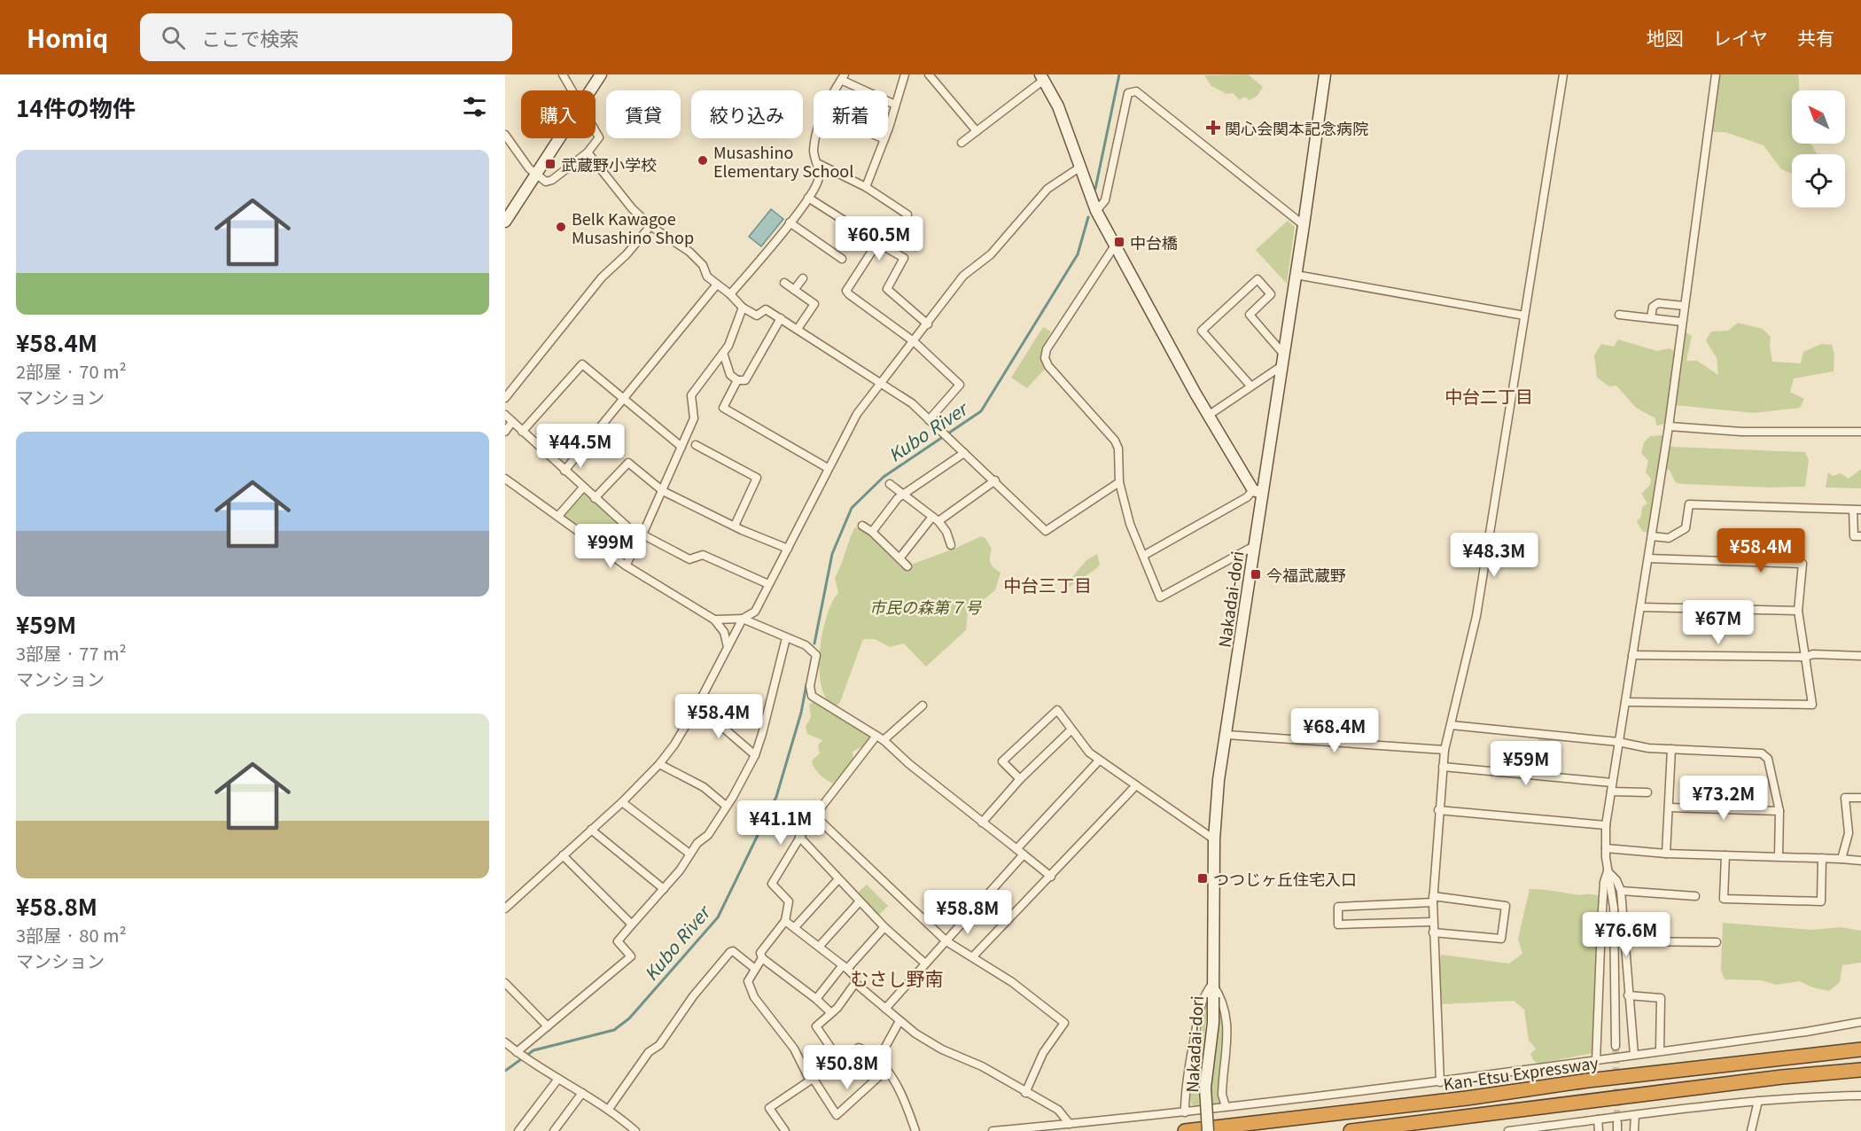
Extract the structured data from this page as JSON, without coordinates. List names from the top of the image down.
{
  "streets": {
    "highway": ["Kan-Etsu Expressway"],
    "street": ["Nakadai-dori"]
  },
  "districts": ["中台二丁目", "中台三丁目", "むさし野南"],
  "water": ["Kubo River"],
  "parks": ["市民の森第７号"],
  "places": {
    "health": ["関心会関本記念病院"],
    "other": ["Musashino Elementary School", "Belk Kawagoe Musashino Shop"],
    "transit": [
      "武蔵野小学校",
      "中台橋",
      "今福武蔵野",
      "つつじヶ丘住宅入口"
    ]
  },
  "north": "top left",
  "page": {
    "header": "Homiq",
    "search": "ここで検索",
    "nav": ["地図", "レイヤ", "共有"],
    "heading": "14件の物件",
    "chip": [
      "購入",
      "賃貸",
      "絞り込み",
      "新着"
    ],
    "list": [
      {
        "name": "¥58.4M",
        "note": "2部屋 · 70 m² · マンション"
      },
      {
        "name": "¥59M",
        "note": "3部屋 · 77 m² · マンション"
      },
      {
        "name": "¥58.8M",
        "note": "3部屋 · 80 m² · マンション"
      }
    ],
    "price": [
      "¥60.5M",
      "¥44.5M",
      "¥99M",
      "¥58.4M",
      "¥48.3M",
      "¥67M",
      "¥58.4M",
      "¥68.4M",
      "¥59M",
      "¥73.2M",
      "¥41.1M",
      "¥58.8M",
      "¥76.6M",
      "¥50.8M"
    ]
  }
}
